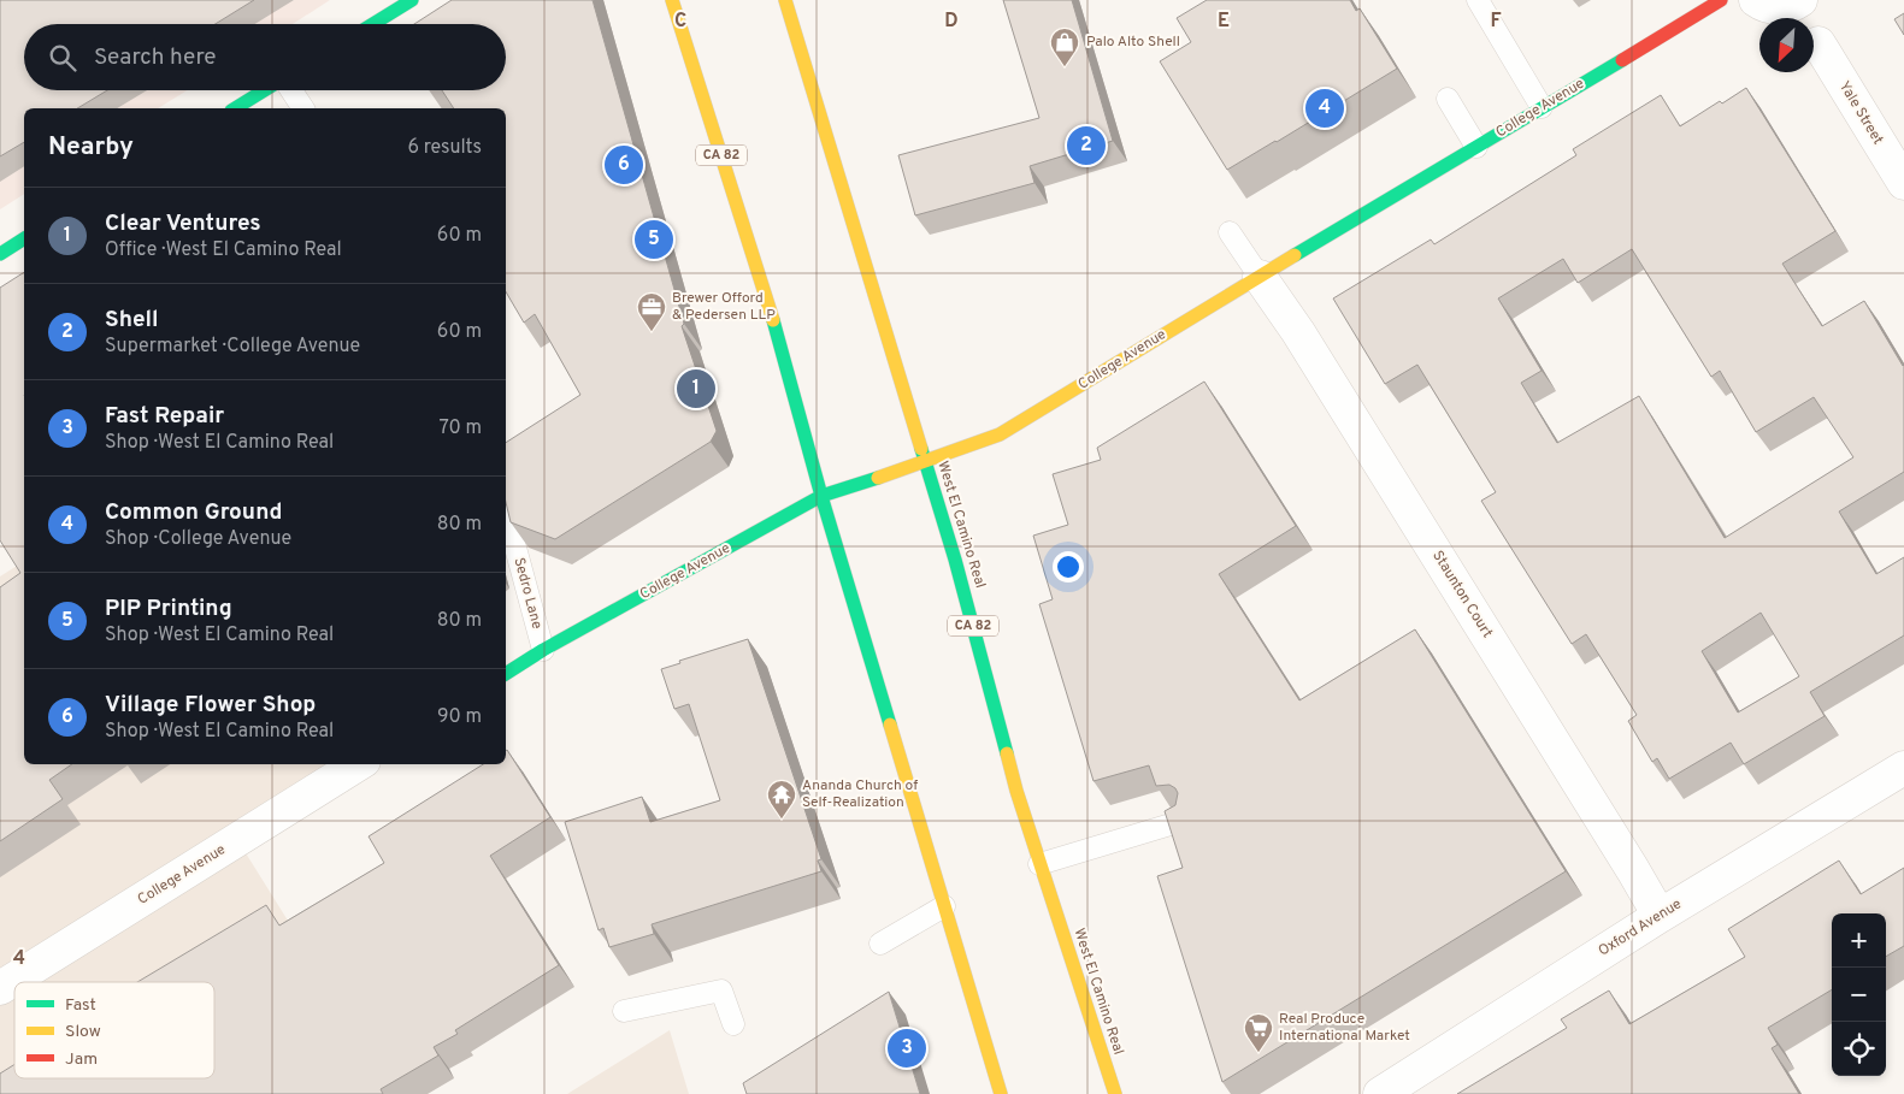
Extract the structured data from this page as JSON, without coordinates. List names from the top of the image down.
{
  "streets": {
    "main road": ["College Avenue", "CA 82", "West El Camino Real"],
    "street": ["Yale Street", "Staunton Court", "Oxford Avenue"],
    "lane": ["Sedro Lane"]
  },
  "crossings": [
    ["College Avenue", "CA 82"],
    ["College Avenue", "West El Camino Real"],
    ["College Avenue", "Sedro Lane"],
    ["College Avenue", "Staunton Court"],
    ["Staunton Court", "Oxford Avenue"]
  ],
  "places": {
    "shop": ["Palo Alto Shell"],
    "office": ["Brewer Offord & Pedersen LLP"],
    "temple": ["Ananda Church of Self-Realization"],
    "supermarket": ["Real Produce International Market"]
  },
  "legend": ["Fast", "Slow", "Jam"],
  "north": "bottom left",
  "page": {
    "search": "Search here",
    "pins": [
      "4",
      "2",
      "6",
      "5",
      "1",
      "3"
    ],
    "heading": ["Nearby", "6 results"],
    "list": [
      {
        "mark": "1",
        "name": "Clear Ventures",
        "note": "Office · West El Camino Real",
        "value": "60 m"
      },
      {
        "mark": "2",
        "name": "Shell",
        "note": "Supermarket · College Avenue",
        "value": "60 m"
      },
      {
        "mark": "3",
        "name": "Fast Repair",
        "note": "Shop · West El Camino Real",
        "value": "70 m"
      },
      {
        "mark": "4",
        "name": "Common Ground",
        "note": "Shop · College Avenue",
        "value": "80 m"
      },
      {
        "mark": "5",
        "name": "PIP Printing",
        "note": "Shop · West El Camino Real",
        "value": "80 m"
      },
      {
        "mark": "6",
        "name": "Village Flower Shop",
        "note": "Shop · West El Camino Real",
        "value": "90 m"
      }
    ],
    "map_buttons": ["+", "−"]
  },
  "grid": {
    "columns": [
      "C",
      "D",
      "E",
      "F"
    ],
    "rows": ["4"]
  }
}
